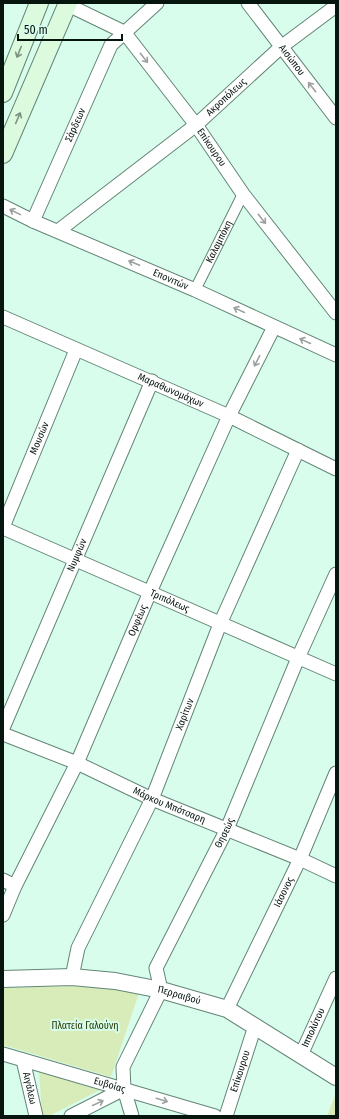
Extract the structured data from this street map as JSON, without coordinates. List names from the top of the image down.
{
  "streets": {
    "street": [
      "Αισώπου",
      "Ακροπόλεως",
      "Σάρδεων",
      "Επίκουρου",
      "Καλαμπόκη",
      "Επονιτών",
      "Μαραθωνομάχων",
      "Μουσών",
      "Νυμφών",
      "Τριπόλεως",
      "Ορφέως",
      "Χαρίτων",
      "Μάρκου Μπότσαρη",
      "Θησεώς",
      "Ιάσονος",
      "Περραιβού",
      "Ιππολύτου",
      "Ευβοίας",
      "Αιγάλεω"
    ]
  },
  "crossings": [
    ["Αισώπου", "Ακροπόλεως"],
    ["Ακροπόλεως", "Επίκουρου"],
    ["Ακροπόλεως", "Επονιτών"],
    ["Σάρδεων", "Επίκουρου"],
    ["Σάρδεων", "Επονιτών"],
    ["Επίκουρου", "Καλαμπόκη"],
    ["Επίκουρου", "Περραιβού"],
    ["Καλαμπόκη", "Επονιτών"],
    ["Επονιτών", "Ορφέως"],
    ["Μαραθωνομάχων", "Μουσών"],
    ["Μαραθωνομάχων", "Νυμφών"],
    ["Μαραθωνομάχων", "Ορφέως"],
    ["Μαραθωνομάχων", "Χαρίτων"],
    ["Μουσών", "Τριπόλεως"],
    ["Νυμφών", "Τριπόλεως"],
    ["Τριπόλεως", "Ορφέως"],
    ["Τριπόλεως", "Χαρίτων"],
    ["Τριπόλεως", "Θησεώς"],
    ["Ορφέως", "Μάρκου Μπότσαρη"],
    ["Χαρίτων", "Μάρκου Μπότσαρη"],
    ["Χαρίτων", "Περραιβού"],
    ["Μάρκου Μπότσαρη", "Θησεώς"],
    ["Μάρκου Μπότσαρη", "Ιάσονος"],
    ["Θησεώς", "Περραιβού"],
    ["Ιάσονος", "Περραιβού"],
    ["Περραιβού", "Ιππολύτου"],
    ["Ευβοίας", "Αιγάλεω"]
  ],
  "one_way": [
    "Αισώπου",
    "Επίκουρου",
    "Επονιτών",
    "Ευβοίας"
  ],
  "parks": ["Πλατεία Γαλούνη"],
  "scale_bar": "50 m"
}
